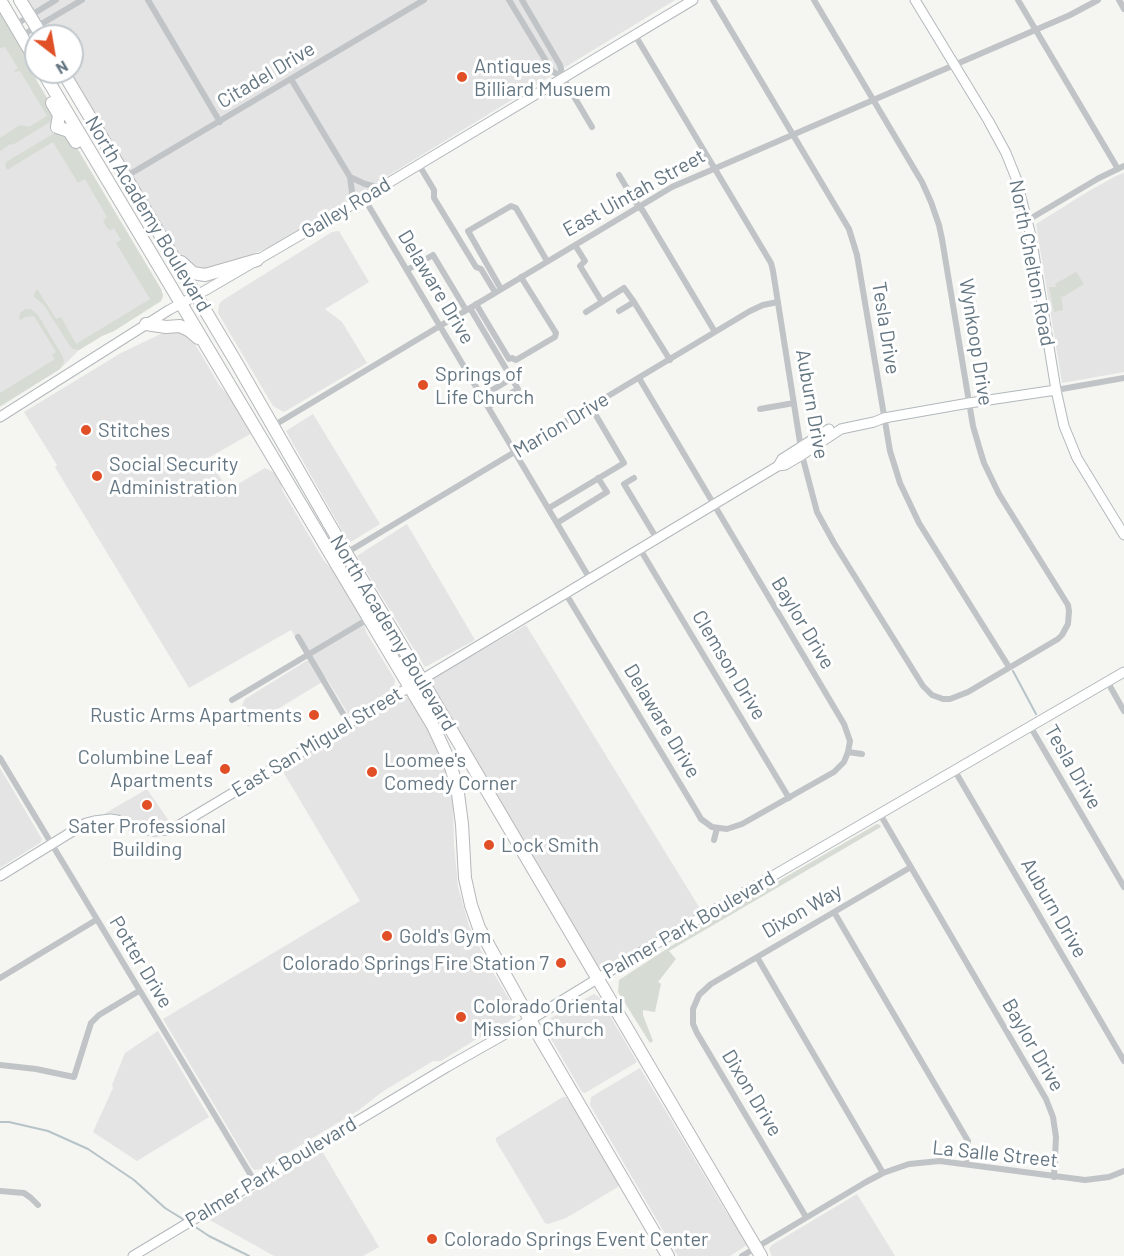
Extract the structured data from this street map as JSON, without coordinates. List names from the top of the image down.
{
  "streets": {
    "highway": ["North Academy Boulevard"],
    "main road": [
      "Galley Road",
      "North Chelton Road",
      "East San Miguel Street",
      "Palmer Park Boulevard"
    ],
    "street": [
      "Citadel Drive",
      "East Uintah Street",
      "Delaware Drive",
      "Tesla Drive",
      "Wynkoop Drive",
      "Auburn Drive",
      "Marion Drive",
      "Baylor Drive",
      "Clemson Drive",
      "Dixon Way",
      "Potter Drive",
      "Dixon Drive",
      "La Salle Street"
    ]
  },
  "crossings": [
    ["Citadel Drive", "North Academy Boulevard"],
    ["East Uintah Street", "North Academy Boulevard"],
    ["East Uintah Street", "North Chelton Road"],
    ["East Uintah Street", "Delaware Drive"],
    ["East Uintah Street", "Tesla Drive"],
    ["East Uintah Street", "Wynkoop Drive"],
    ["East Uintah Street", "Auburn Drive"],
    ["Galley Road", "North Academy Boulevard"],
    ["Galley Road", "Delaware Drive"],
    ["Galley Road", "Auburn Drive"],
    ["North Academy Boulevard", "Marion Drive"],
    ["North Academy Boulevard", "East San Miguel Street"],
    ["North Academy Boulevard", "Palmer Park Boulevard"],
    ["North Academy Boulevard", "La Salle Street"],
    ["Delaware Drive", "Marion Drive"],
    ["Delaware Drive", "East San Miguel Street"],
    ["Tesla Drive", "Wynkoop Drive"],
    ["Tesla Drive", "Auburn Drive"],
    ["Tesla Drive", "Palmer Park Boulevard"],
    ["Wynkoop Drive", "Auburn Drive"],
    ["Auburn Drive", "Marion Drive"],
    ["Auburn Drive", "East San Miguel Street"],
    ["Auburn Drive", "Palmer Park Boulevard"],
    ["Marion Drive", "Baylor Drive"],
    ["Baylor Drive", "East San Miguel Street"],
    ["Baylor Drive", "Dixon Way"],
    ["Baylor Drive", "Palmer Park Boulevard"],
    ["Baylor Drive", "La Salle Street"],
    ["Clemson Drive", "East San Miguel Street"],
    ["East San Miguel Street", "Potter Drive"],
    ["Dixon Way", "Dixon Drive"],
    ["Palmer Park Boulevard", "Potter Drive"],
    ["Dixon Drive", "La Salle Street"]
  ],
  "places": [
    "Antiques Billiard Musuem",
    "Springs of Life Church",
    "Stitches",
    "Social Security Administration",
    "Rustic Arms Apartments",
    "Columbine Leaf Apartments",
    "Loomee's Comedy Corner",
    "Sater Professional Building",
    "Lock Smith",
    "Gold's Gym",
    "Colorado Springs Fire Station 7",
    "Colorado Oriental Mission Church",
    "Colorado Springs Event Center"
  ],
  "north": "bottom right"
}
